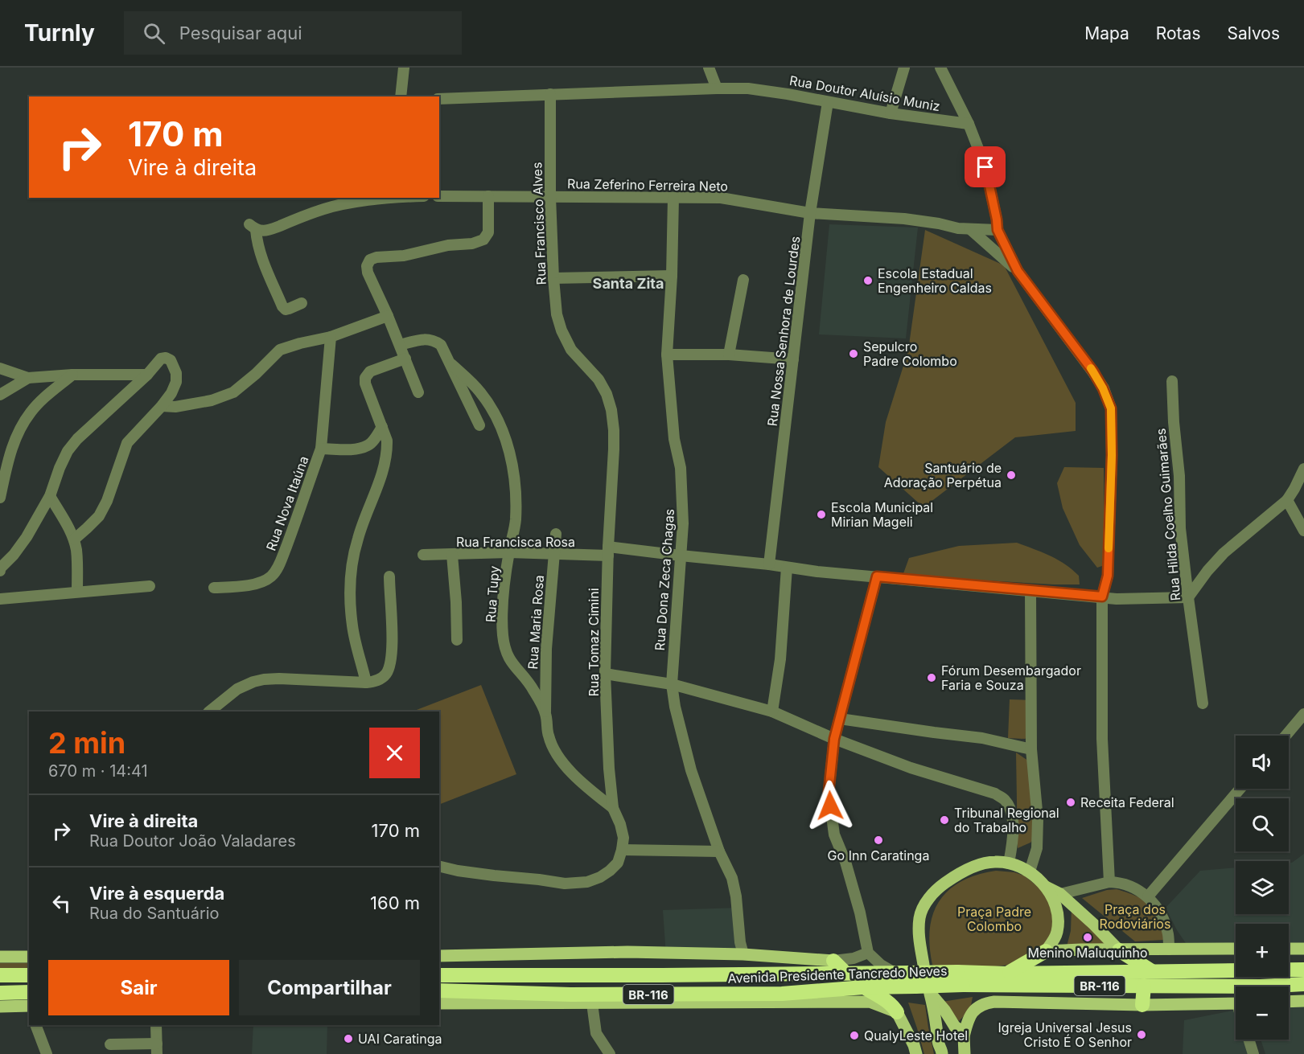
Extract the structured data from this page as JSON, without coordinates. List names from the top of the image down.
{
  "streets": {
    "highway": ["Avenida Presidente Tancredo Neves", "BR-116"],
    "street": [
      "Rua Doutor Aluísio Muniz",
      "Rua Zeferino Ferreira Neto",
      "Rua Francisco Alves",
      "Rua Nossa Senhora de Lourdes",
      "Rua Nova Itaúna",
      "Rua Hilda Coelho Guimarães",
      "Rua Francisca Rosa",
      "Rua Dona Zeca Chagas",
      "Rua Tupy",
      "Rua Maria Rosa",
      "Rua Tomaz Cimini"
    ]
  },
  "crossings": [
    ["Rua Doutor Aluísio Muniz", "Rua Francisco Alves"],
    ["Rua Doutor Aluísio Muniz", "Rua Nossa Senhora de Lourdes"],
    ["Rua Zeferino Ferreira Neto", "Rua Francisco Alves"],
    ["Rua Zeferino Ferreira Neto", "Rua Nossa Senhora de Lourdes"],
    ["Rua Zeferino Ferreira Neto", "Rua Dona Zeca Chagas"],
    ["Rua Francisco Alves", "Rua Tomaz Cimini"],
    ["Rua Nossa Senhora de Lourdes", "Rua Francisca Rosa"],
    ["Rua Hilda Coelho Guimarães", "Rua Francisca Rosa"],
    ["Rua Francisca Rosa", "Rua Dona Zeca Chagas"],
    ["Rua Francisca Rosa", "Rua Tupy"],
    ["Rua Francisca Rosa", "Rua Maria Rosa"],
    ["Rua Francisca Rosa", "Rua Tomaz Cimini"],
    ["Rua Dona Zeca Chagas", "Avenida Presidente Tancredo Neves"],
    ["Rua Tupy", "Rua Maria Rosa"],
    ["Rua Tupy", "Rua Tomaz Cimini"]
  ],
  "districts": ["Santa Zita"],
  "parks": ["Praça dos Rodoviários", "Praça Padre Colombo"],
  "places": [
    "Escola Estadual Engenheiro Caldas",
    "Sepulcro Padre Colombo",
    "Santuário de Adoração Perpétua",
    "Escola Municipal Mirian Mageli",
    "Fórum Desembargador Faria e Souza",
    "Receita Federal",
    "Tribunal Regional do Trabalho",
    "Go Inn Caratinga",
    "Menino Maluquinho",
    "Igreja Universal Jesus Cristo É O Senhor",
    "QualyLeste Hotel",
    "UAI Caratinga"
  ],
  "page": {
    "header": "Turnly",
    "search": "Pesquisar aqui",
    "nav": ["Mapa", "Rotas", "Salvos"],
    "turn": ["170 m", "Vire à direita"],
    "heading": ["2 min", "670 m · 14:41"],
    "map_buttons": ["+", "−"],
    "list": [
      {
        "name": "Vire à direita",
        "note": "Rua Doutor João Valadares",
        "value": "170 m"
      },
      {
        "name": "Vire à esquerda",
        "note": "Rua do Santuário",
        "value": "160 m"
      }
    ],
    "buttons": ["Sair", "Compartilhar"]
  }
}
